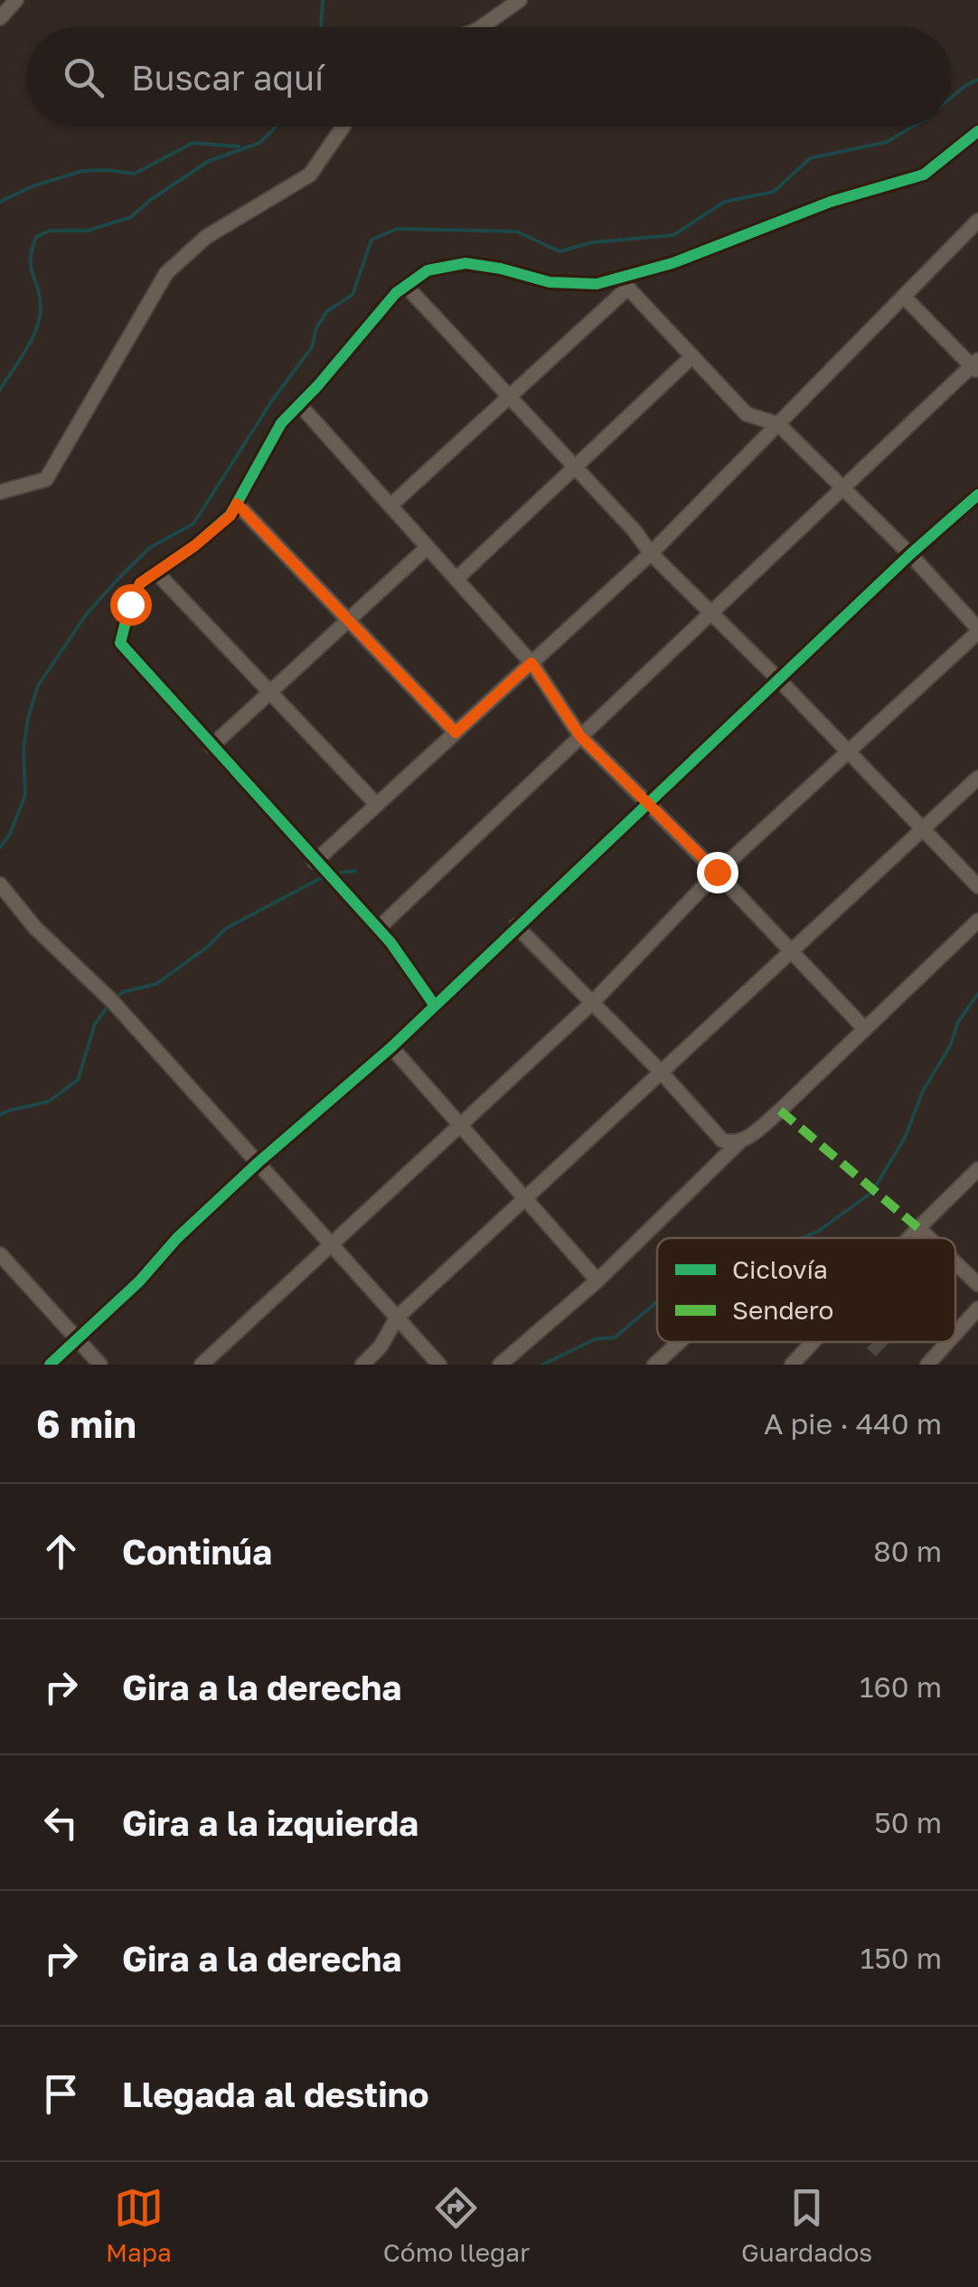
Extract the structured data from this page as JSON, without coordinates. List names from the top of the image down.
{
  "legend": ["Ciclovía", "Sendero"],
  "page": {
    "search": "Buscar aquí",
    "heading": ["6 min", "A pie · 440 m"],
    "list": [
      ["Continúa", "80 m"],
      ["Gira a la derecha", "160 m"],
      ["Gira a la izquierda", "50 m"],
      ["Gira a la derecha", "150 m"],
      "Llegada al destino"
    ],
    "nav": ["Mapa", "Cómo llegar", "Guardados"]
  }
}
